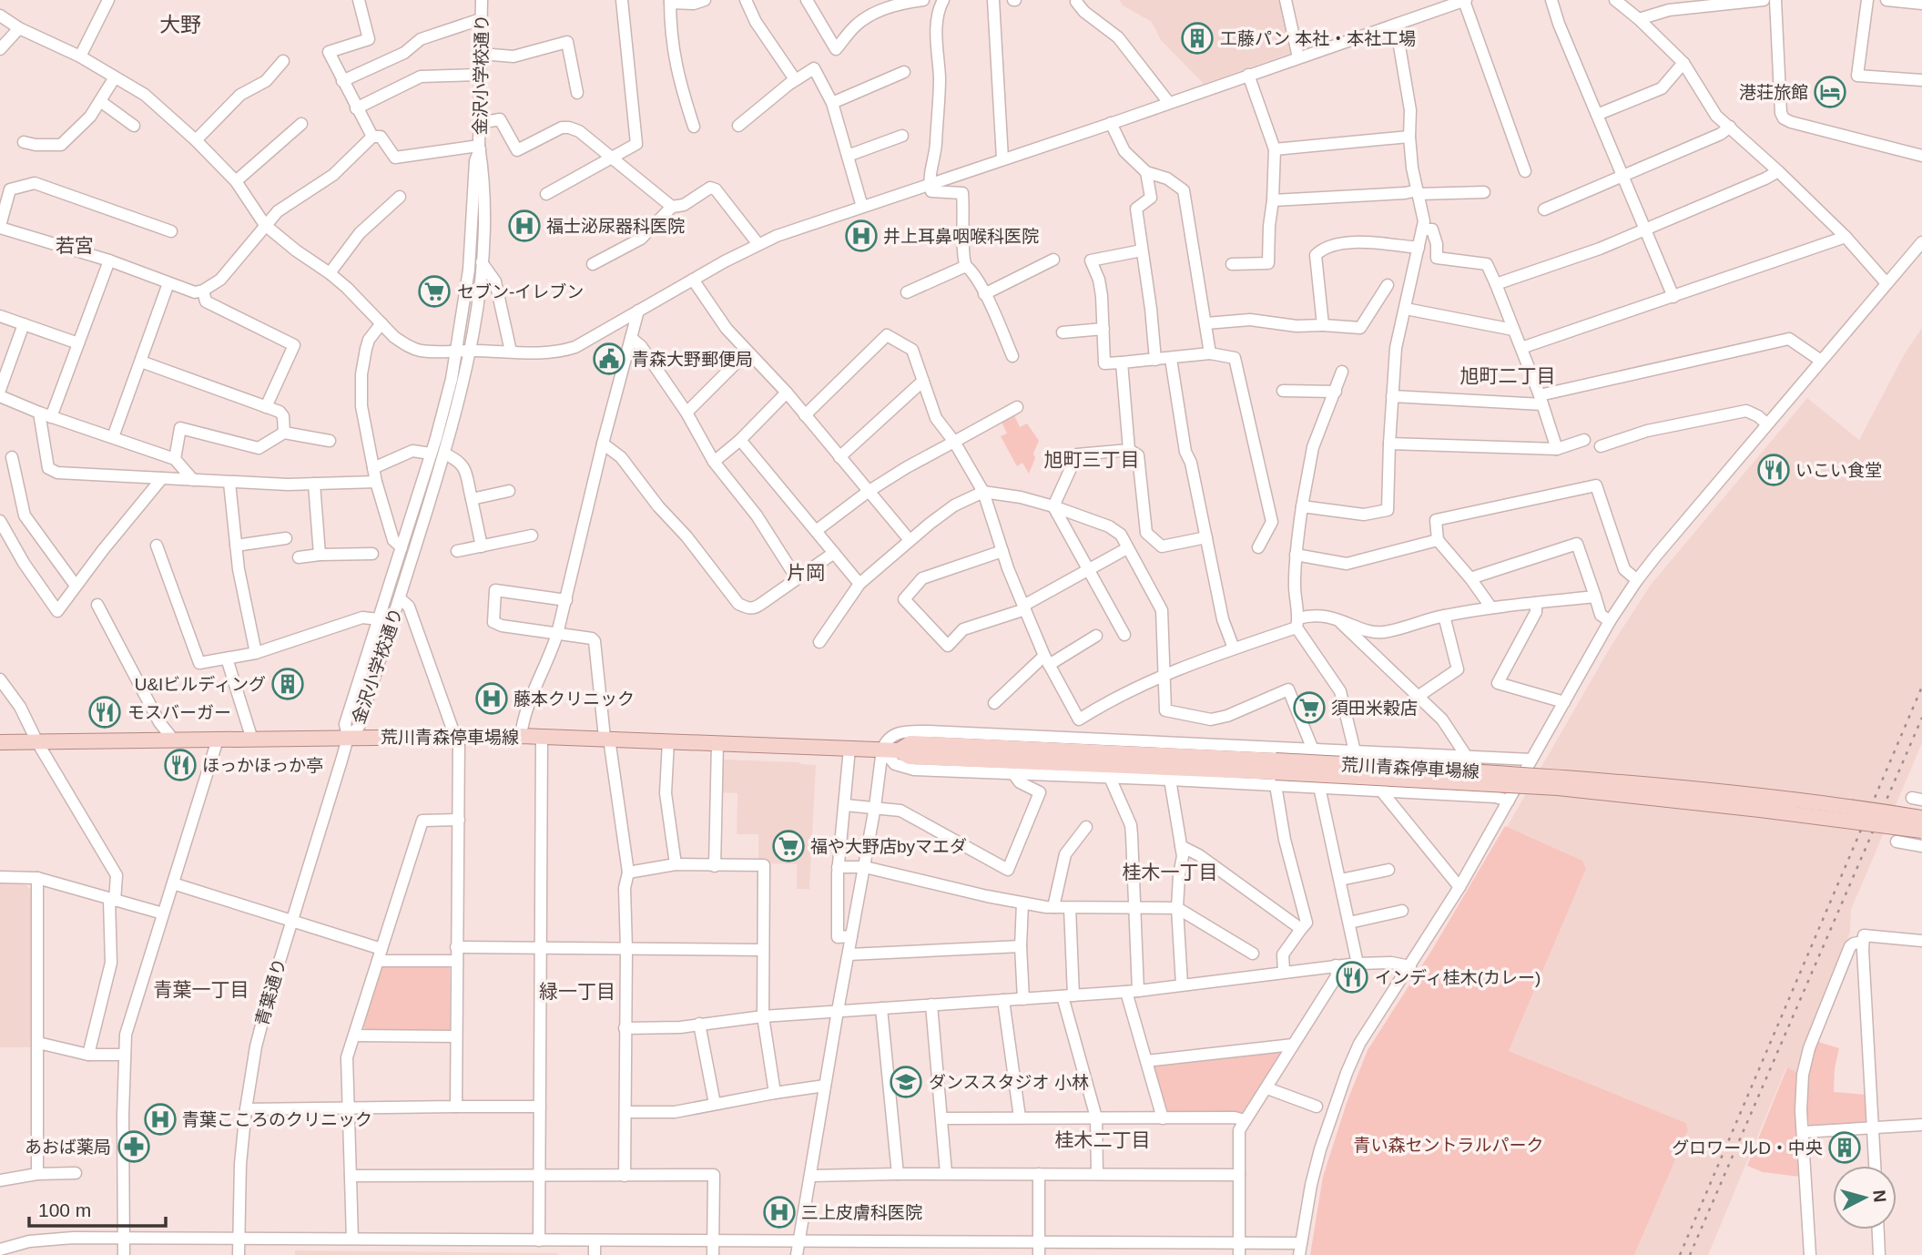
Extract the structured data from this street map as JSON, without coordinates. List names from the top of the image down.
{
  "streets": {
    "main road": ["荒川青森停車場線"],
    "street": ["金沢小学校通り", "青葉通り"]
  },
  "crossings": [
    ["金沢小学校通り", "荒川青森停車場線"],
    ["金沢小学校通り", "青葉通り"],
    ["荒川青森停車場線", "青葉通り"]
  ],
  "districts": [
    "大野",
    "若宮",
    "旭町二丁目",
    "旭町三丁目",
    "片岡",
    "桂木一丁目",
    "青葉一丁目",
    "緑一丁目",
    "桂木二丁目"
  ],
  "parks": ["青い森セントラルパーク"],
  "places": {
    "building": ["工藤パン 本社・本社工場", "U&Iビルディング", "グロワールD・中央"],
    "hotel": ["港荘旅館"],
    "hospital": [
      "福士泌尿器科医院",
      "井上耳鼻咽喉科医院",
      "藤本クリニック",
      "青葉こころのクリニック",
      "三上皮膚科医院"
    ],
    "supermarket": ["セブン-イレブン", "須田米穀店", "福や大野店byマエダ"],
    "public building": ["青森大野郵便局"],
    "restaurant": [
      "いこい食堂",
      "モスバーガー",
      "ほっかほっか亭",
      "インディ桂木(カレー)"
    ],
    "school or university": ["ダンススタジオ 小林"],
    "pharmacy": ["あおば薬局"]
  },
  "scale_bar": "100 m",
  "north": "right"
}
